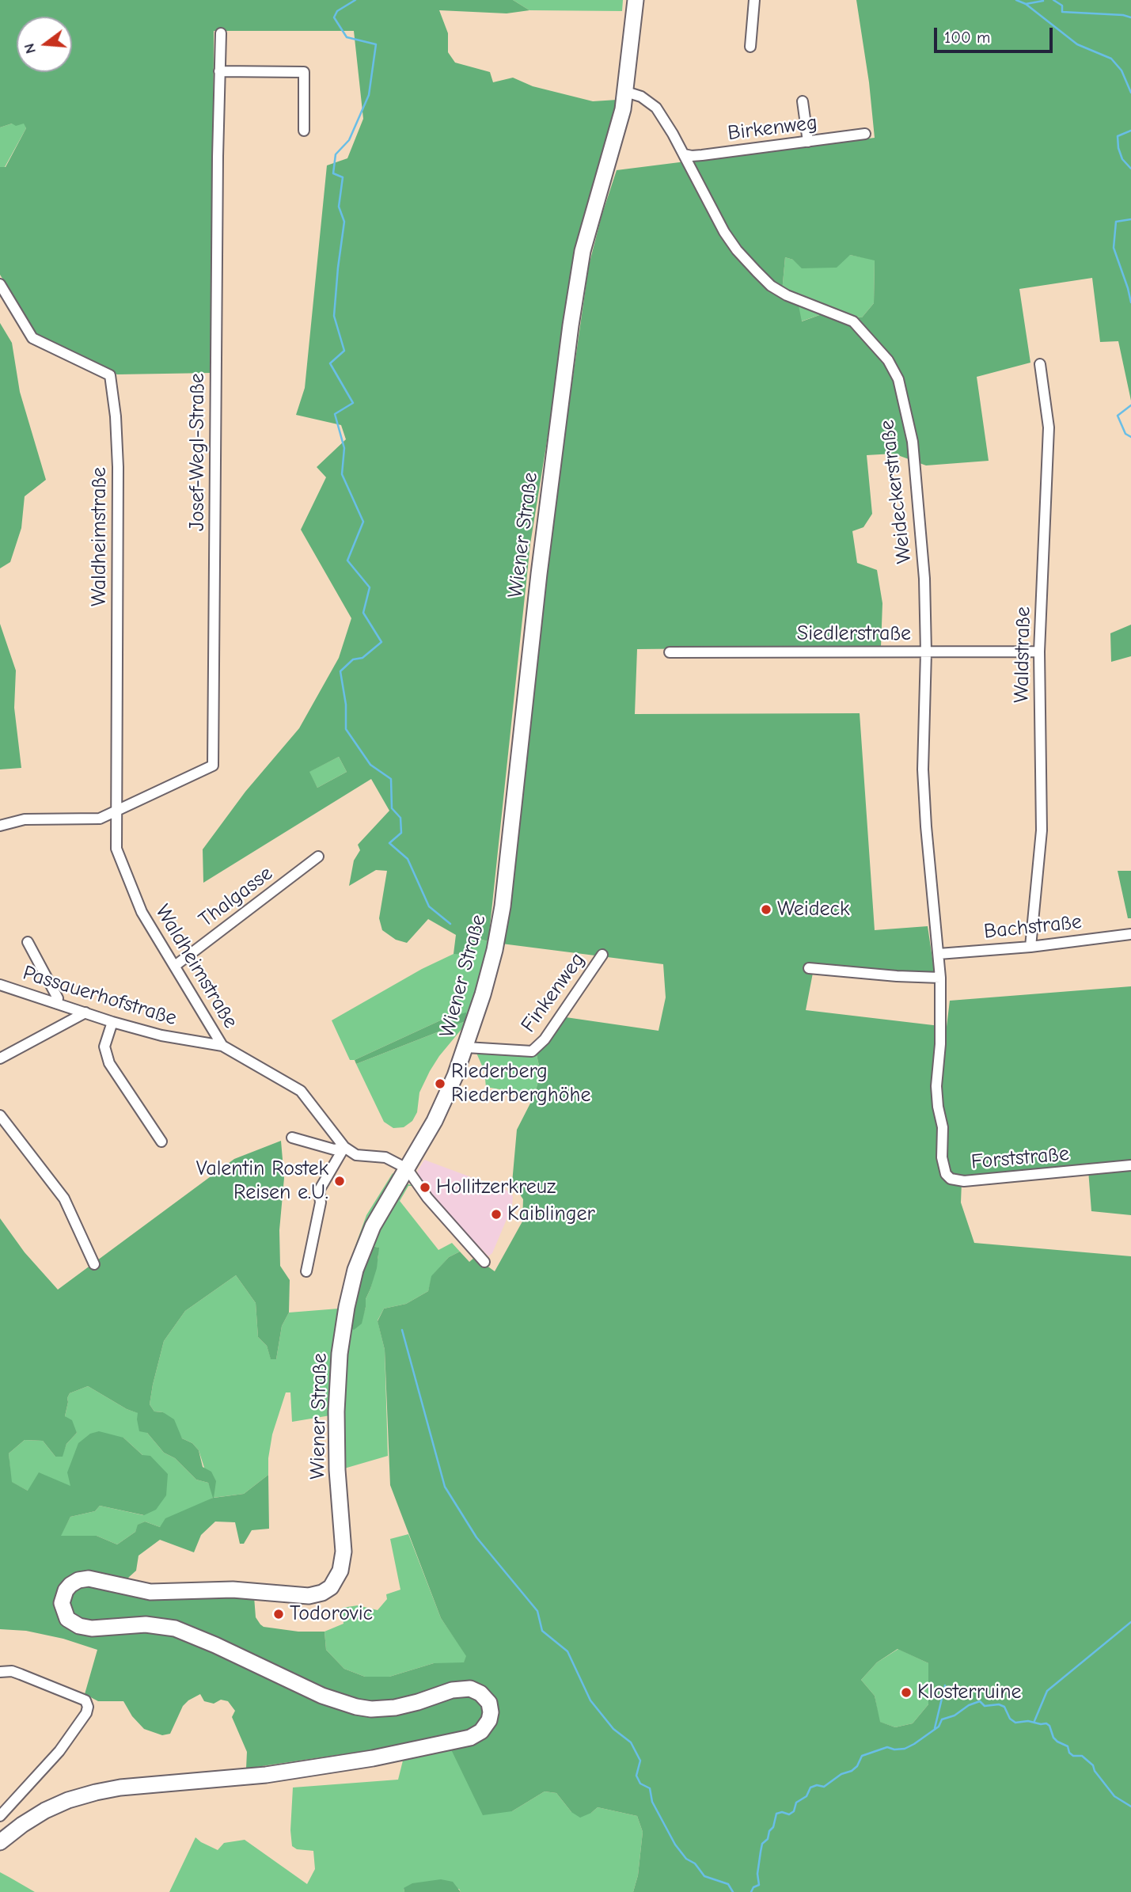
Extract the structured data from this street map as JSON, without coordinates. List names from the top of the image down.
{
  "streets": {
    "main road": ["Wiener Straße"],
    "street": [
      "Birkenweg",
      "Josef-Wegl-Straße",
      "Weideckerstraße",
      "Waldheimstraße",
      "Siedlerstraße",
      "Waldstraße",
      "Thalgasse",
      "Bachstraße",
      "Finkenweg",
      "Passauerhofstraße",
      "Forststraße"
    ]
  },
  "crossings": [
    ["Birkenweg", "Weideckerstraße"],
    ["Josef-Wegl-Straße", "Waldheimstraße"],
    ["Weideckerstraße", "Wiener Straße"],
    ["Weideckerstraße", "Siedlerstraße"],
    ["Weideckerstraße", "Bachstraße"],
    ["Weideckerstraße", "Forststraße"],
    ["Wiener Straße", "Finkenweg"],
    ["Waldheimstraße", "Thalgasse"],
    ["Waldheimstraße", "Passauerhofstraße"],
    ["Siedlerstraße", "Waldstraße"],
    ["Waldstraße", "Bachstraße"]
  ],
  "places": [
    "Weideck",
    "Riederberg Riederberghöhe",
    "Valentin Rostek Reisen e.U.",
    "Hollitzerkreuz",
    "Kaiblinger",
    "Todorovic",
    "Klosterruine"
  ],
  "scale_bar": "100 m",
  "north": "left"
}
